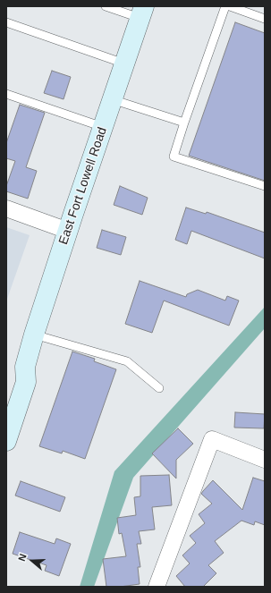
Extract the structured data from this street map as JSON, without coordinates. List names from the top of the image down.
{
  "streets": {
    "main road": ["East Fort Lowell Road"]
  },
  "north": "left"
}
